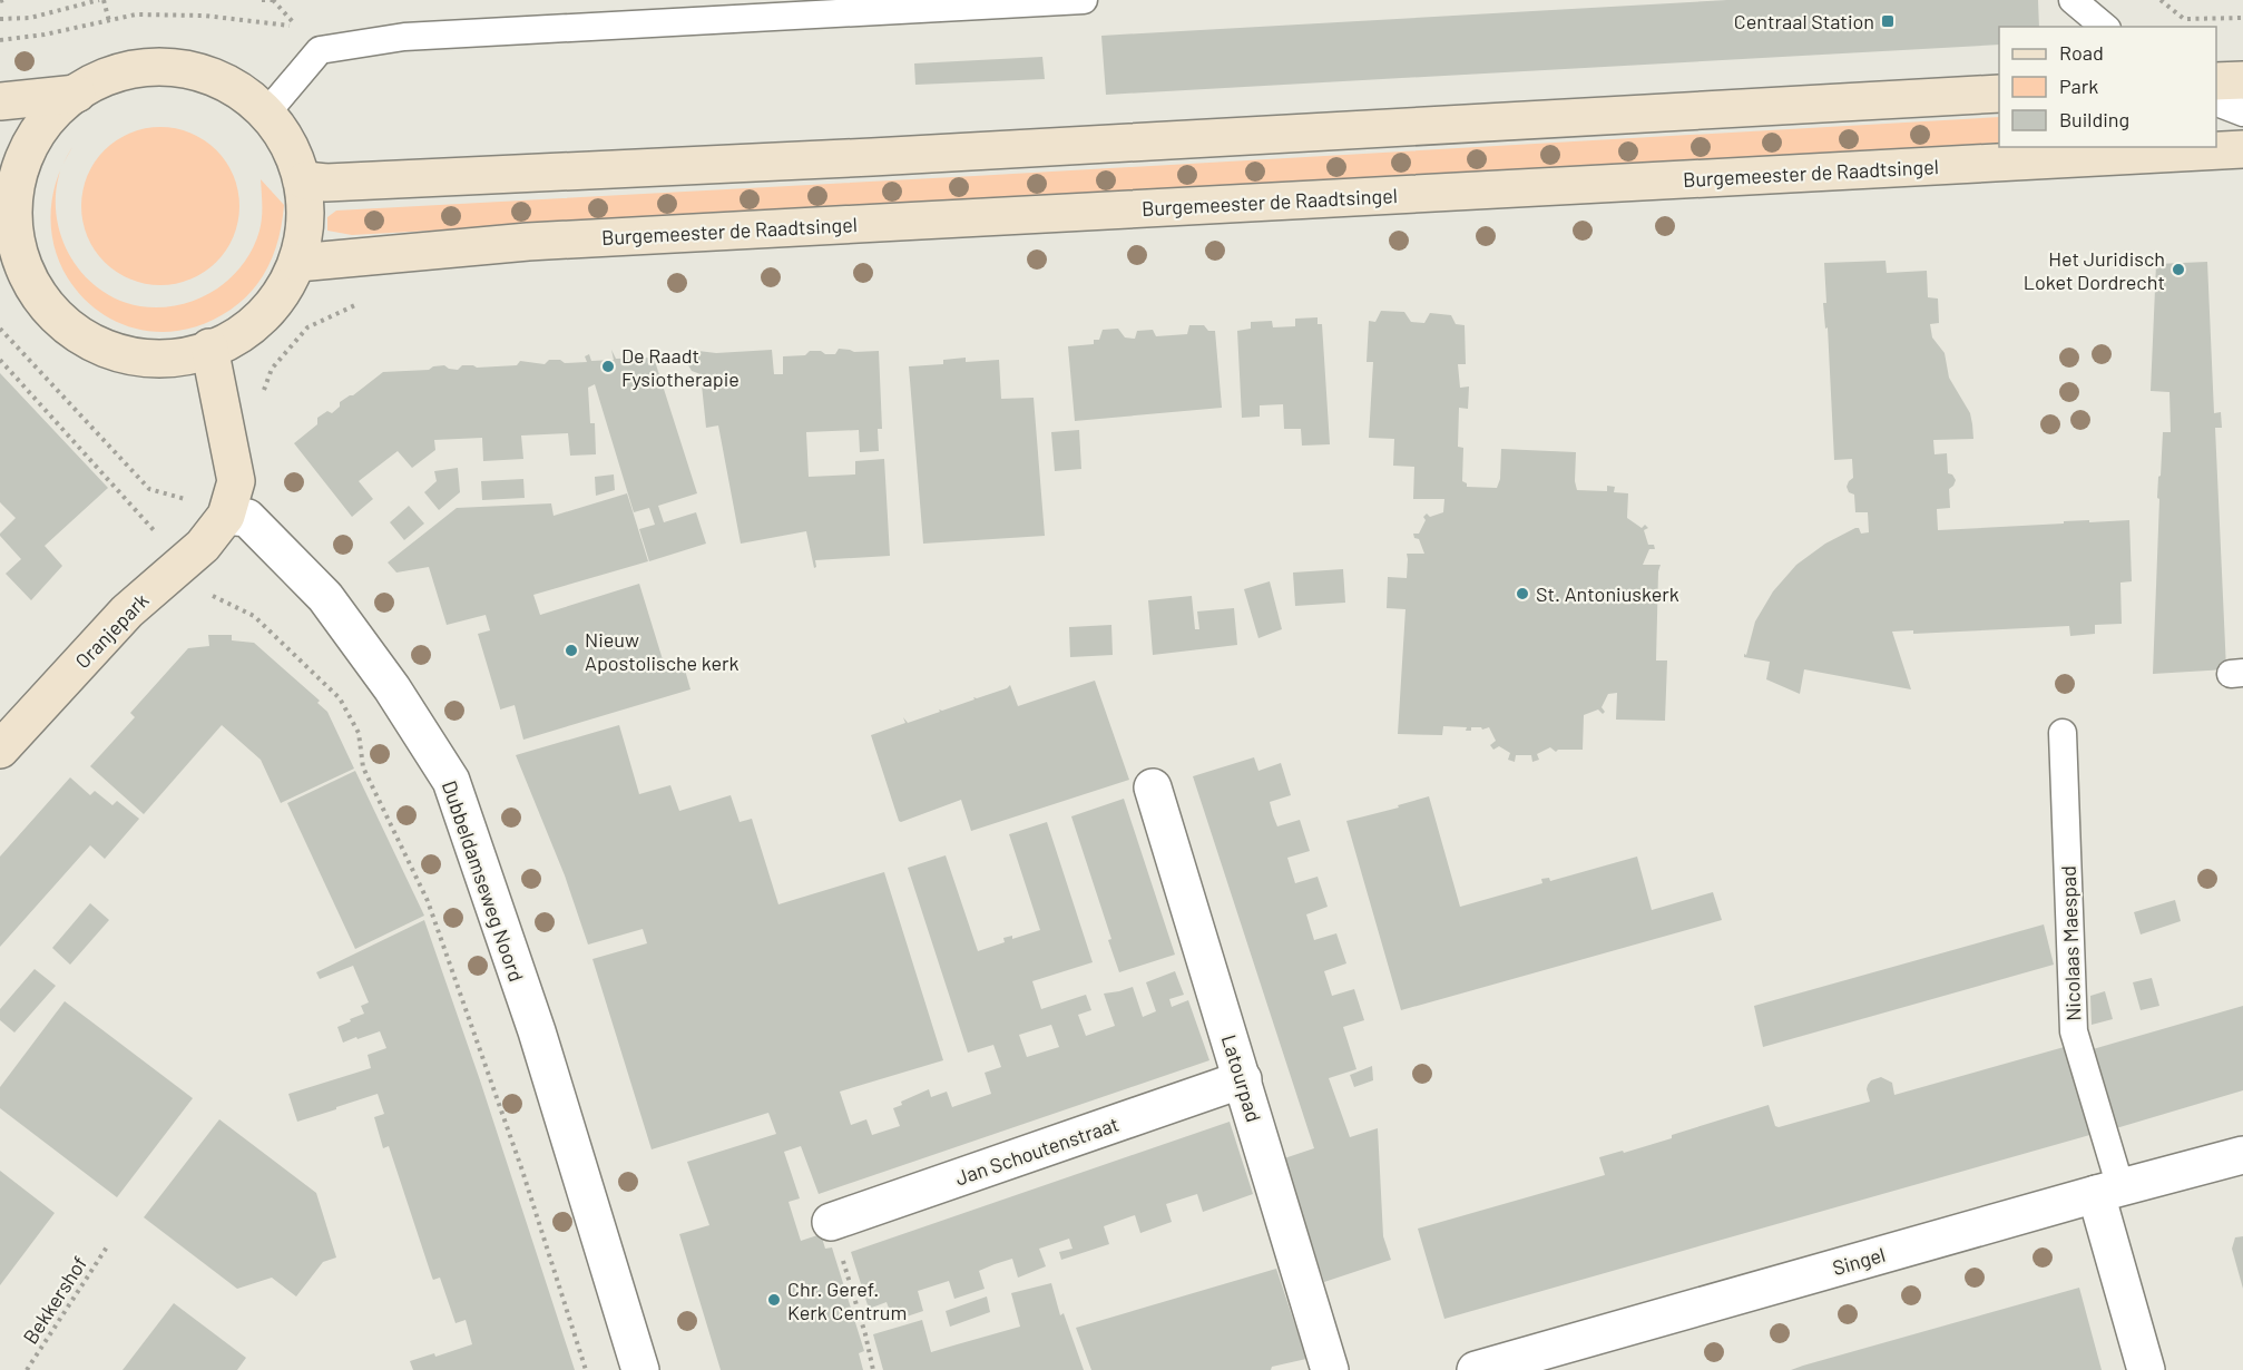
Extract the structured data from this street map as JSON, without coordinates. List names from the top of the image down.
{
  "streets": {
    "main road": ["Burgemeester de Raadtsingel", "Oranjepark"],
    "street": [
      "Dubbeldamseweg Noord",
      "Latourpad",
      "Jan Schoutenstraat",
      "Singel"
    ],
    "lane": ["Nicolaas Maespad"],
    "path": ["Bekkershof"]
  },
  "crossings": [
    ["Oranjepark", "Dubbeldamseweg Noord"],
    ["Nicolaas Maespad", "Singel"],
    ["Latourpad", "Jan Schoutenstraat"]
  ],
  "places": {
    "transit": ["Centraal Station"],
    "other": [
      "Het Juridisch Loket Dordrecht",
      "De Raadt Fysiotherapie",
      "St. Antoniuskerk",
      "Nieuw Apostolische kerk",
      "Chr. Geref. Kerk Centrum"
    ]
  },
  "legend": ["Road", "Park", "Building"]
}
